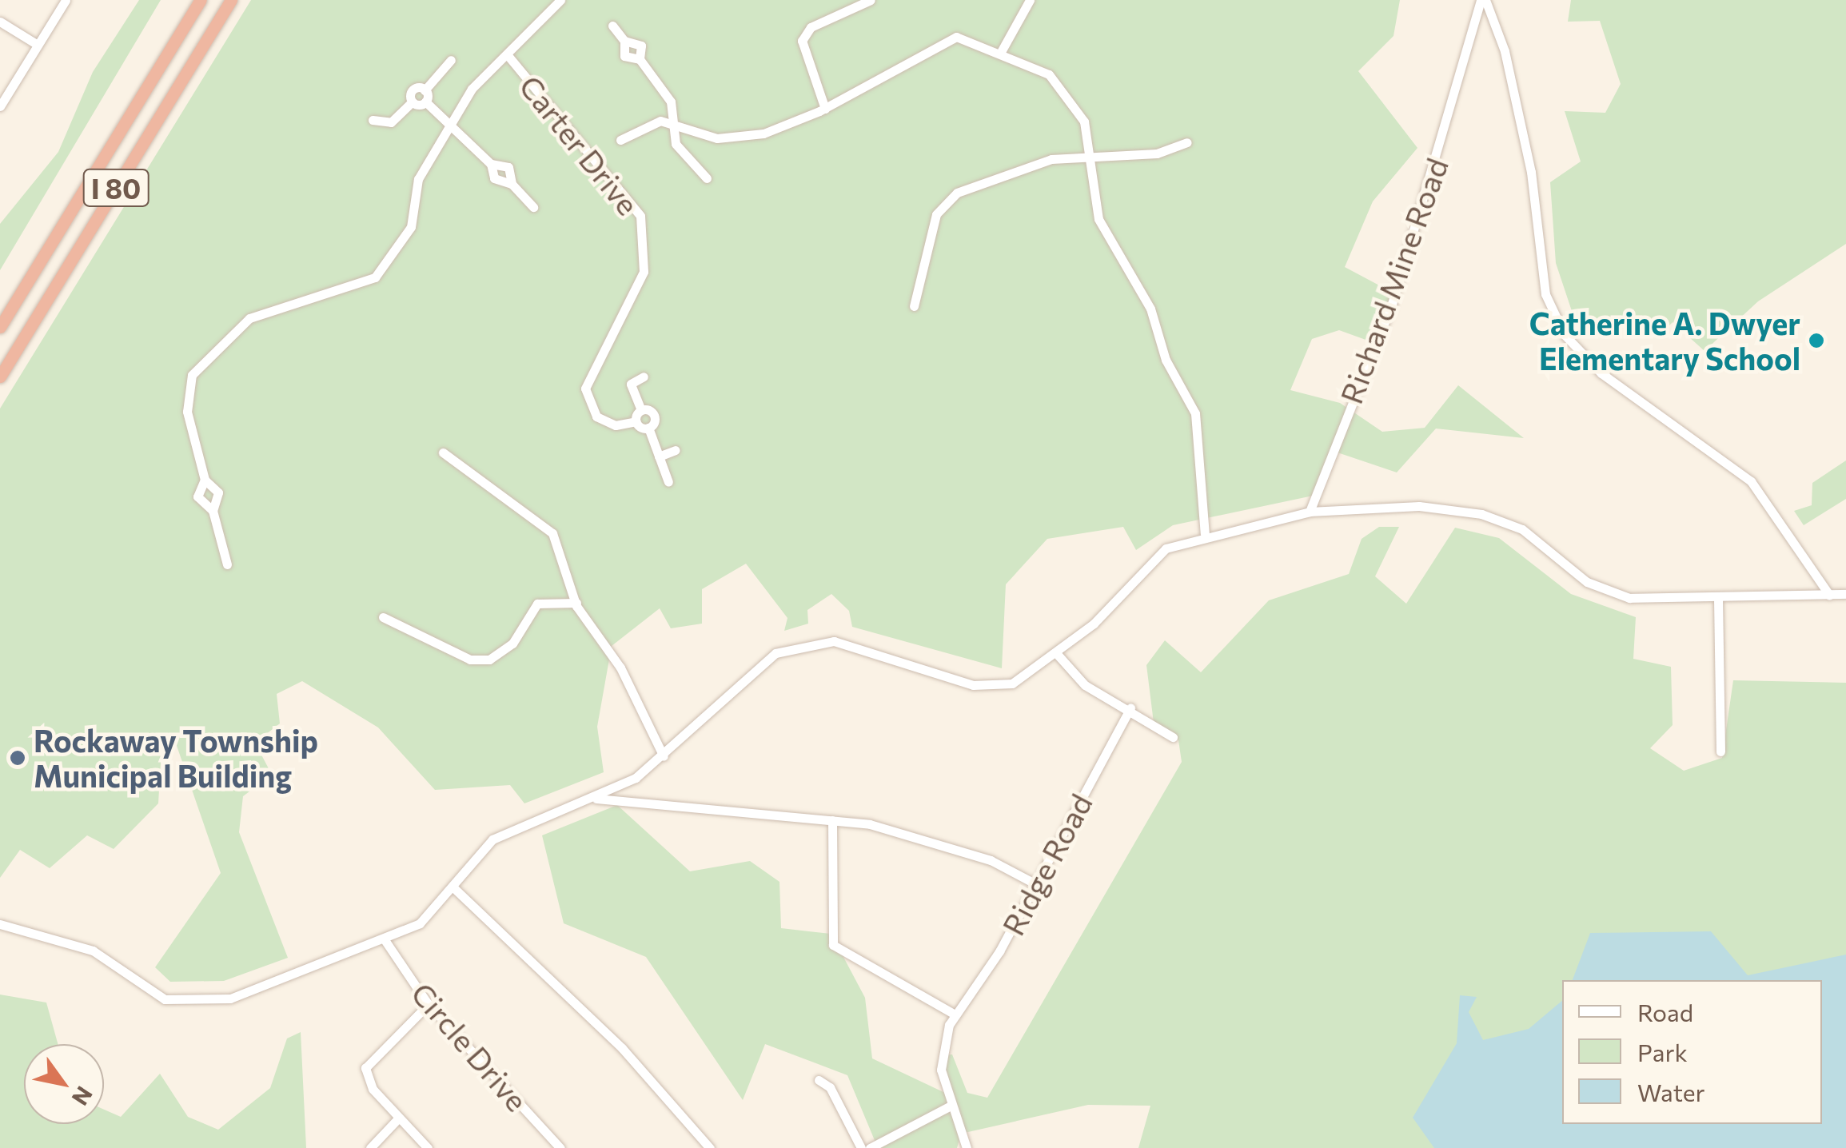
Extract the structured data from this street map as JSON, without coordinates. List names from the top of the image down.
{
  "streets": {
    "highway": ["I 80"],
    "street": [
      "Carter Drive",
      "Richard Mine Road",
      "Ridge Road",
      "Circle Drive"
    ]
  },
  "places": ["Catherine A. Dwyer Elementary School", "Rockaway Township Municipal Building"],
  "legend": ["Road", "Park", "Water"],
  "north": "bottom right"
}
